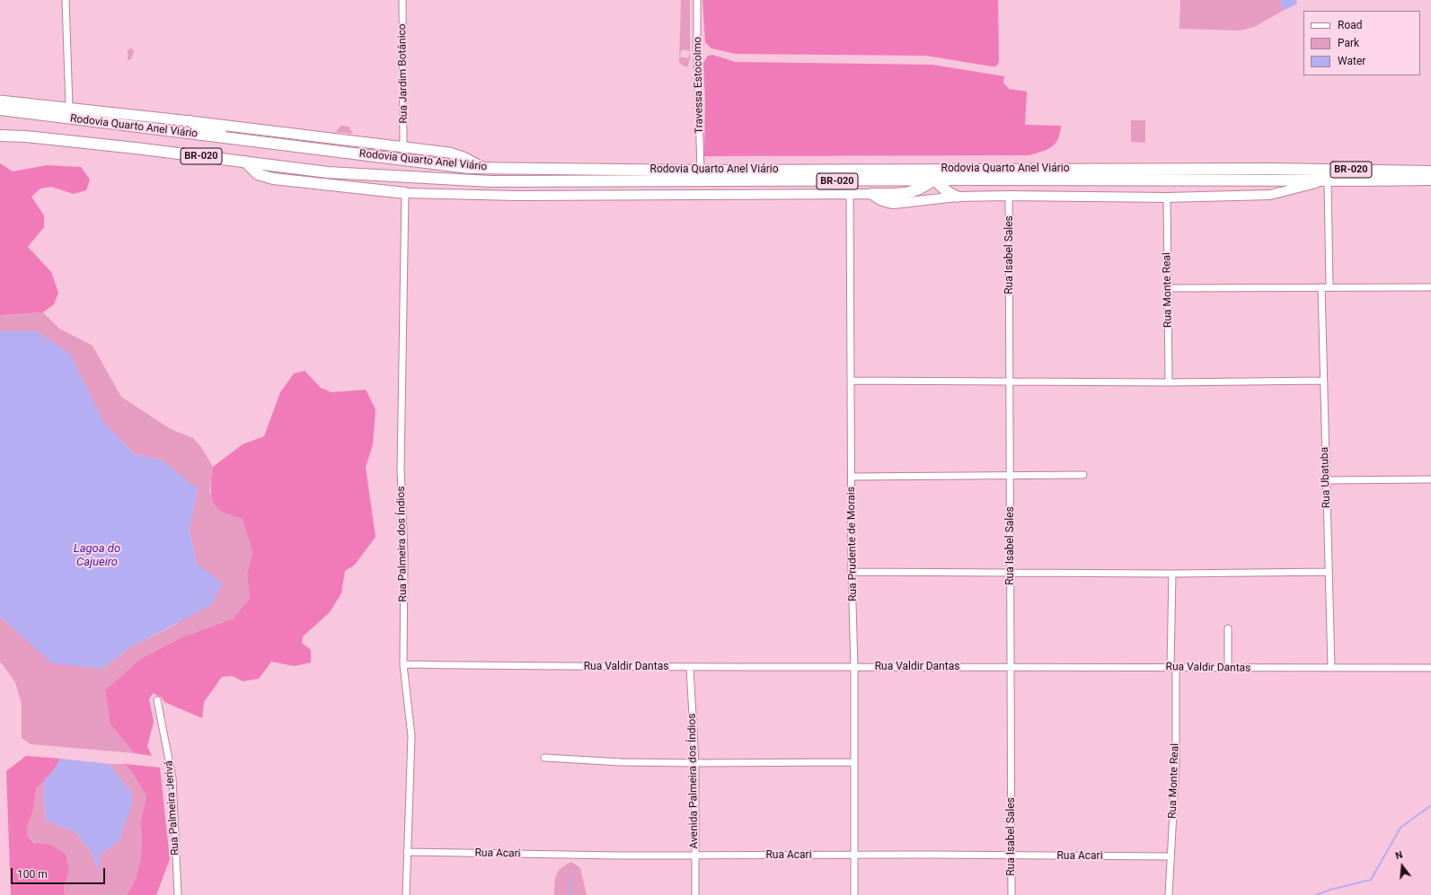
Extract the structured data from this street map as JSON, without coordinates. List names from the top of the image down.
{
  "streets": {
    "highway": ["Rodovia Quarto Anel Viário", "BR-020"],
    "street": [
      "Rua Jardim Botânico",
      "Travessa Estocolmo",
      "Rua Isabel Sales",
      "Rua Monte Real",
      "Rua Ubatuba",
      "Rua Palmeira dos Índios",
      "Rua Prudente de Morais",
      "Rua Valdir Dantas",
      "Avenida Palmeira dos Índios",
      "Rua Palmeira Jerivá",
      "Rua Acari"
    ]
  },
  "crossings": [
    ["Rua Jardim Botânico", "BR-020"],
    ["Travessa Estocolmo", "Rodovia Quarto Anel Viário"],
    ["Rodovia Quarto Anel Viário", "BR-020"],
    ["Rua Isabel Sales", "Rua Valdir Dantas"],
    ["Rua Isabel Sales", "Rua Acari"],
    ["Rua Monte Real", "Rua Valdir Dantas"],
    ["Rua Monte Real", "Rua Acari"],
    ["Rua Ubatuba", "Rua Valdir Dantas"],
    ["Rua Palmeira dos Índios", "Rua Valdir Dantas"],
    ["Rua Palmeira dos Índios", "Rua Acari"],
    ["Rua Prudente de Morais", "Rua Valdir Dantas"],
    ["Rua Prudente de Morais", "Rua Acari"],
    ["Rua Valdir Dantas", "Avenida Palmeira dos Índios"],
    ["Avenida Palmeira dos Índios", "Rua Acari"]
  ],
  "water": ["Lagoa do Cajueiro"],
  "legend": ["Road", "Park", "Water"],
  "scale_bar": "100 m",
  "north": "top"
}
